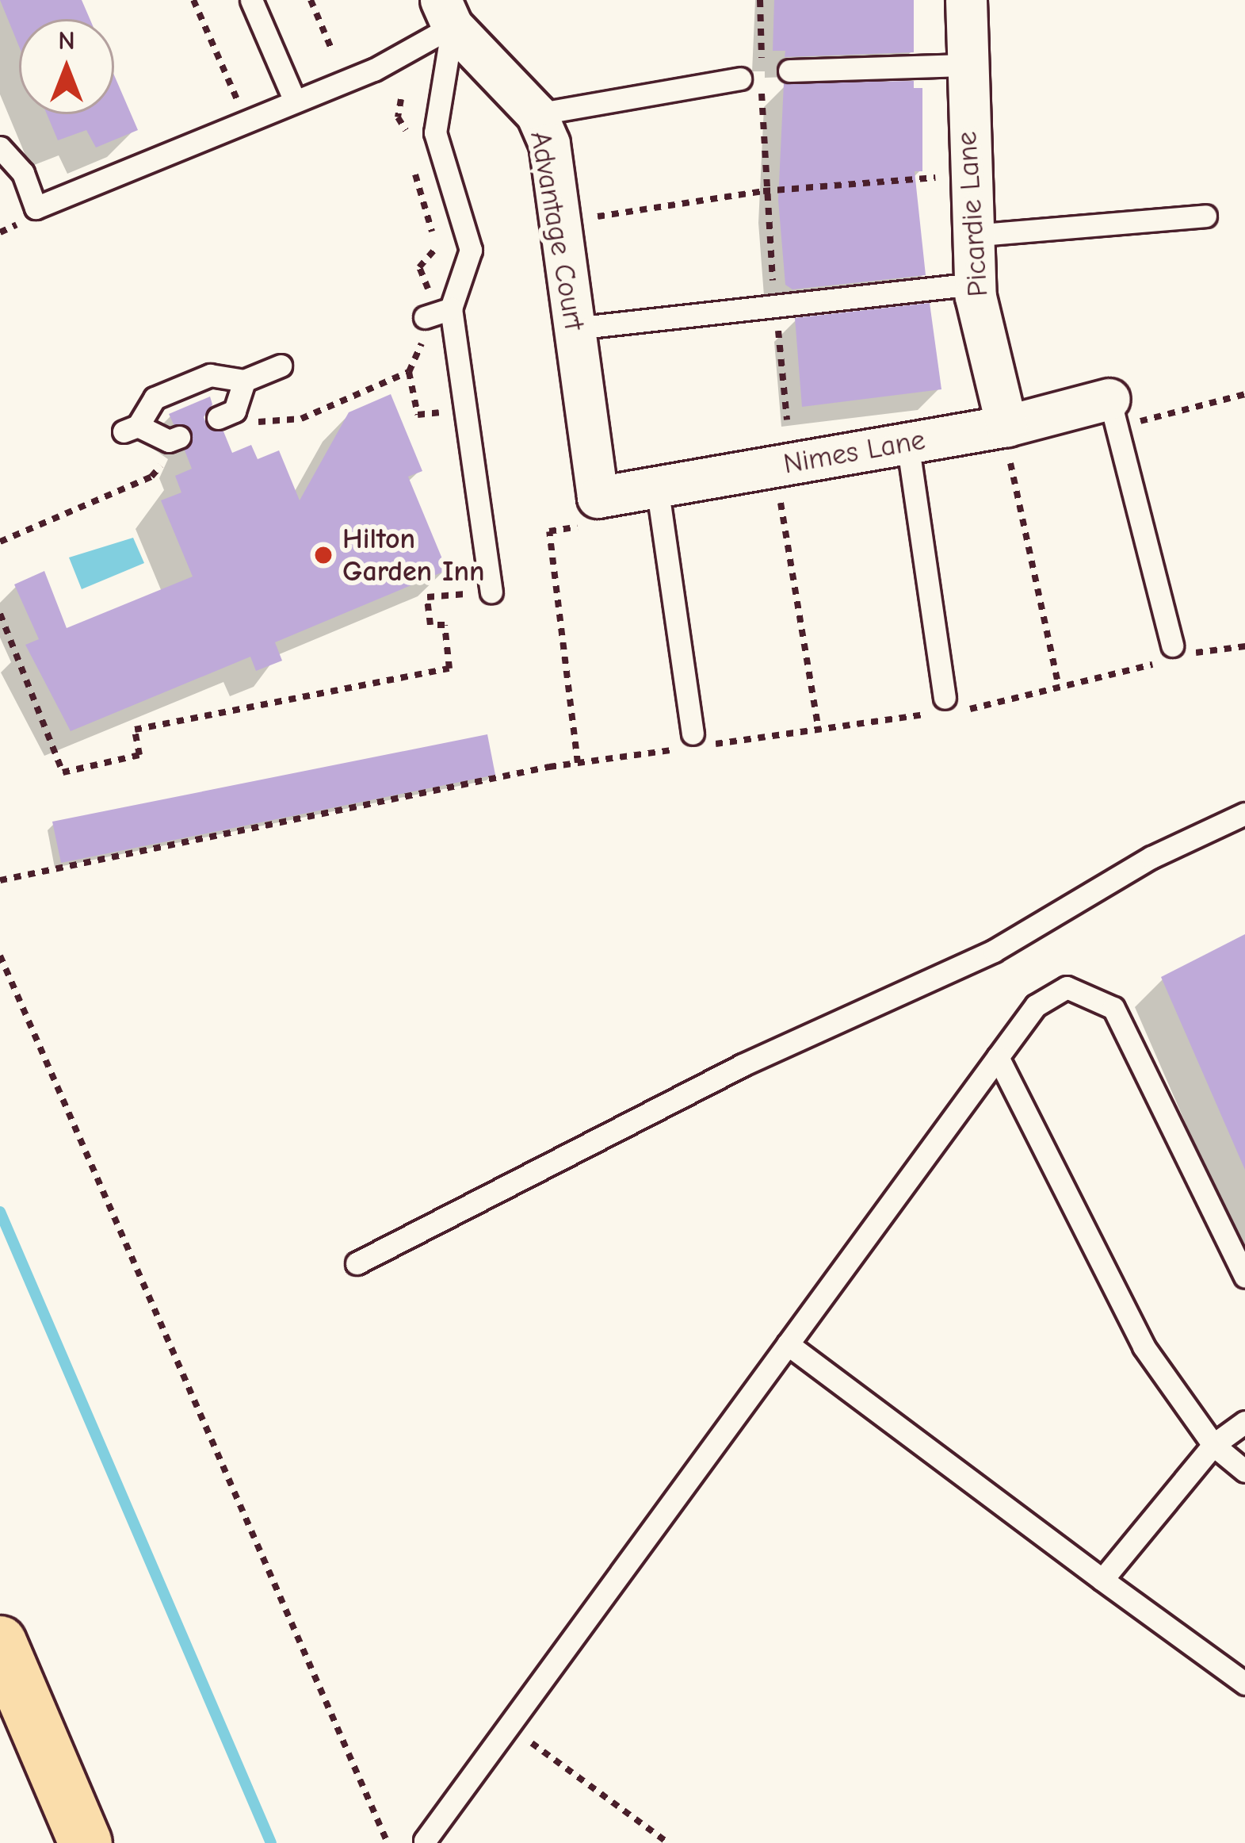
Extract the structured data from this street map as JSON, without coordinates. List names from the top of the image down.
{
  "streets": {
    "street": ["Picardie Lane", "Advantage Court", "Nimes Lane"]
  },
  "crossings": [
    ["Picardie Lane", "Nimes Lane"],
    ["Advantage Court", "Nimes Lane"]
  ],
  "places": ["Hilton Garden Inn"],
  "north": "top"
}
